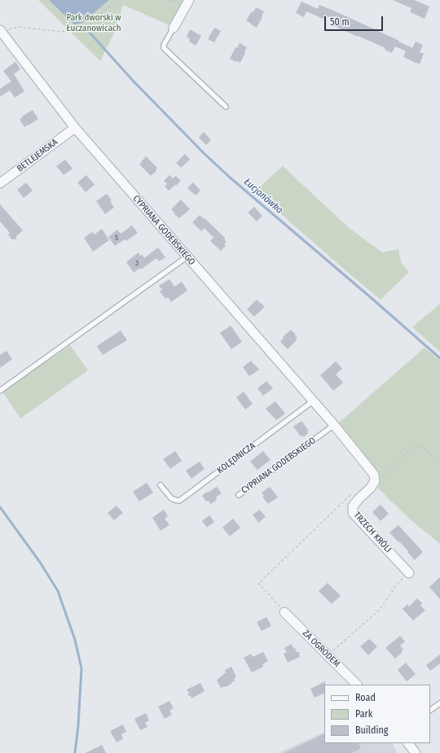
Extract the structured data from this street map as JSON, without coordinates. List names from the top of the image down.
{
  "streets": {
    "street": [
      "BETLEJEMSKA",
      "CYPRIANA GODEBSKIEGO",
      "TRZECH KRÓLI",
      "ZA OGRODEM"
    ],
    "lane": ["KOLĘDNICZA"]
  },
  "crossings": [
    ["BETLEJEMSKA", "CYPRIANA GODEBSKIEGO"],
    ["CYPRIANA GODEBSKIEGO", "KOLĘDNICZA"],
    ["CYPRIANA GODEBSKIEGO", "TRZECH KRÓLI"]
  ],
  "water": ["Łucjanówka"],
  "parks": ["Park dworski w Łuczanowicach"],
  "house_numbers": ["5", "3"],
  "legend": ["Road", "Park", "Building"],
  "scale_bar": "50 m"
}
